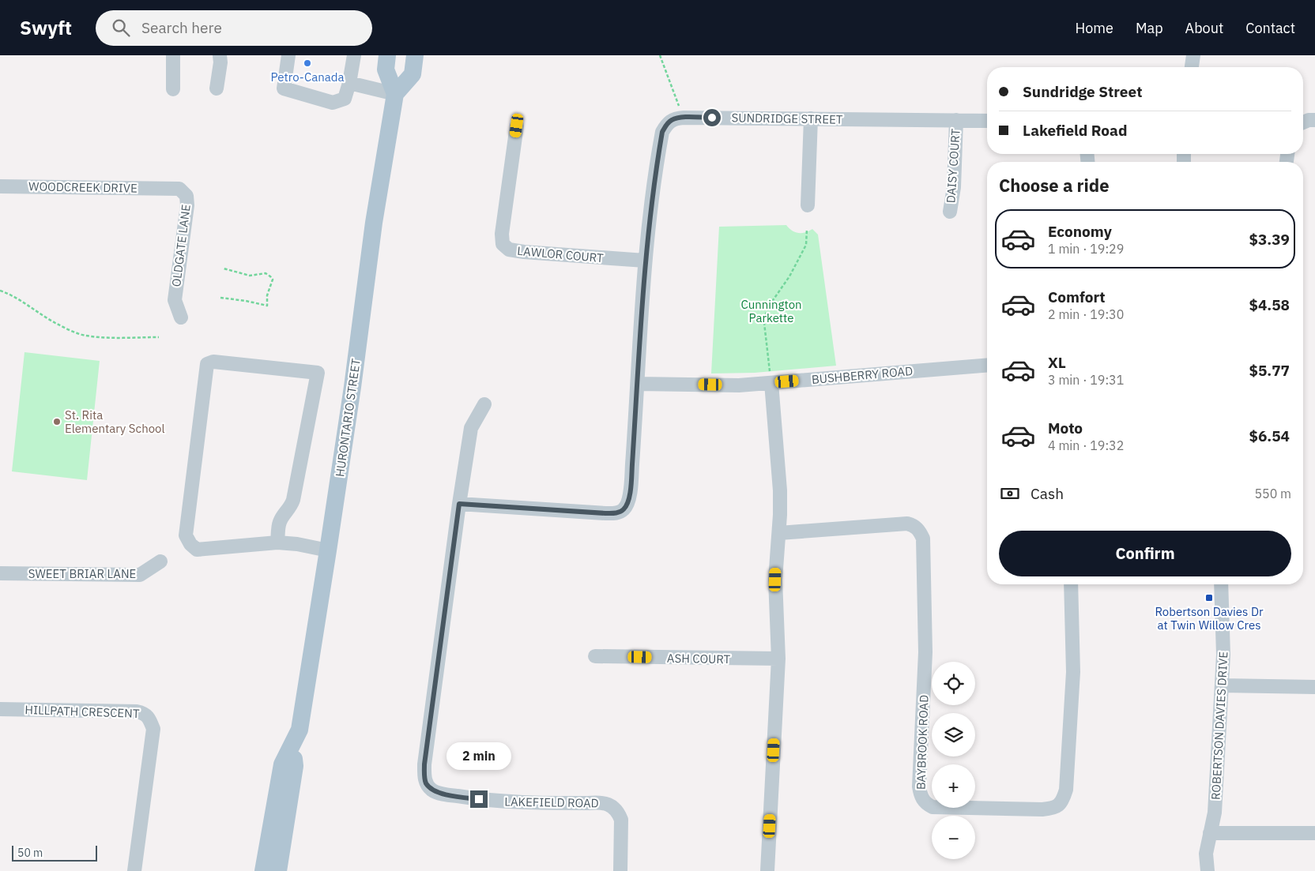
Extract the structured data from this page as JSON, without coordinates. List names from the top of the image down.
{
  "streets": {
    "main road": ["HURONTARIO STREET"],
    "street": [
      "SUNDRIDGE STREET",
      "DAISY COURT",
      "WOODCREEK DRIVE",
      "OLDGATE LANE",
      "LAWLOR COURT",
      "BUSHBERRY ROAD",
      "SWEET BRIAR LANE",
      "ASH COURT",
      "HILLPATH CRESCENT",
      "ROBERTSON DAVIES DRIVE",
      "BAYBROOK ROAD",
      "LAKEFIELD ROAD"
    ]
  },
  "crossings": [
    ["SUNDRIDGE STREET", "DAISY COURT"],
    ["SUNDRIDGE STREET", "LAWLOR COURT"],
    ["SUNDRIDGE STREET", "BUSHBERRY ROAD"],
    ["SUNDRIDGE STREET", "LAKEFIELD ROAD"],
    ["WOODCREEK DRIVE", "OLDGATE LANE"]
  ],
  "parks": ["Cunnington Parkette"],
  "places": {
    "other": ["Petro-Canada", "St. Rita Elementary School"],
    "transit": ["Robertson Davies Dr at Twin Willow Cres"]
  },
  "scale_bar": "50 m",
  "page": {
    "header": "Swyft",
    "search": "Search here",
    "nav": [
      "Home",
      "Map",
      "About",
      "Contact"
    ],
    "banner": ["Sundridge Street", "Lakefield Road"],
    "heading": "Choose a ride",
    "list": [
      {
        "name": "Economy",
        "note": "1 min · 19:29",
        "value": "$3.39"
      },
      {
        "name": "Comfort",
        "note": "2 min · 19:30",
        "value": "$4.58"
      },
      {
        "name": "XL",
        "note": "3 min · 19:31",
        "value": "$5.77"
      },
      {
        "name": "Moto",
        "note": "4 min · 19:32",
        "value": "$6.54"
      }
    ],
    "pay": ["Cash", "550 m"],
    "buttons": "Confirm",
    "map_buttons": ["+", "−"],
    "bubble": "2 min",
    "scale": "50 m"
  }
}
